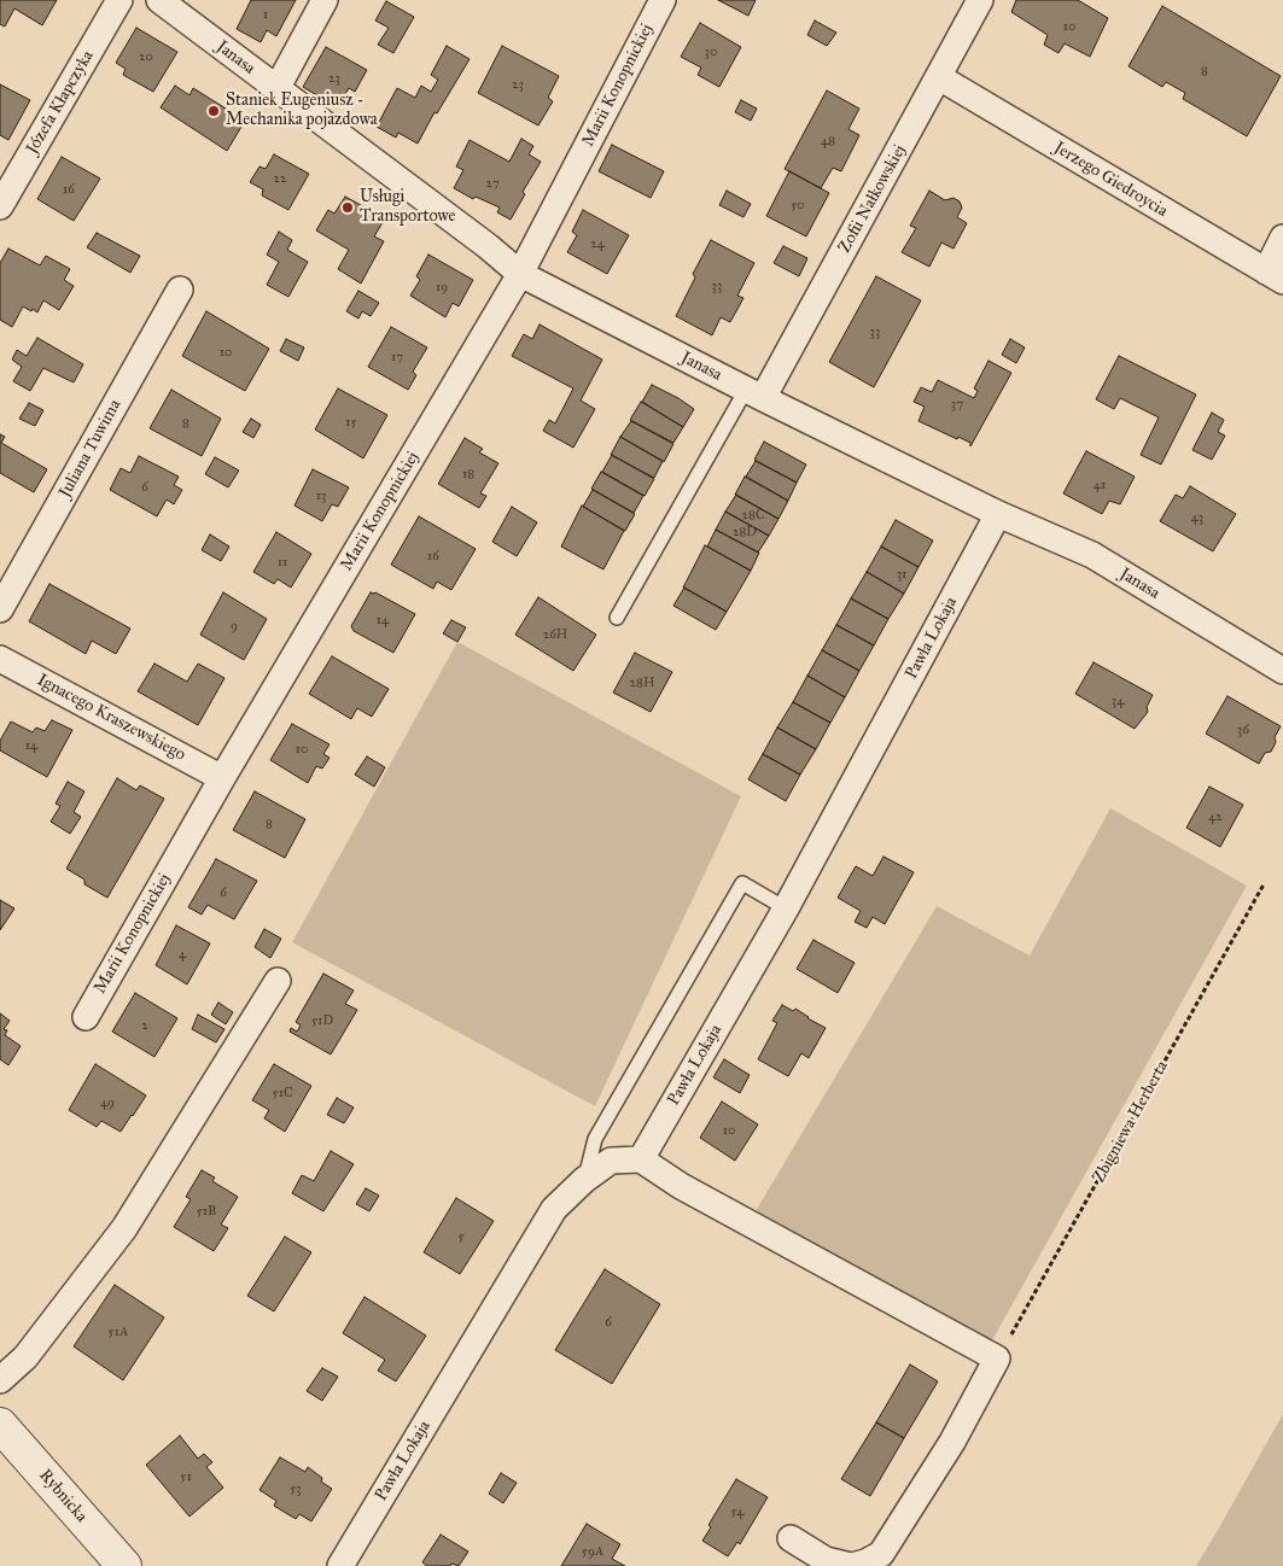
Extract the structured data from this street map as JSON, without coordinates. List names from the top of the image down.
{
  "streets": {
    "street": [
      "Janasa",
      "Marii Konopnickiej",
      "Józefa Kłapczyka",
      "Jerzego Giedroycia",
      "Zofii Nałkowskiej",
      "Juliana Tuwima",
      "Pawła Lokaja",
      "Ignacego Kraszewskiego",
      "Rybnicka"
    ],
    "path": ["Zbigniewa Herberta"]
  },
  "crossings": [
    ["Janasa", "Marii Konopnickiej"],
    ["Janasa", "Zofii Nałkowskiej"],
    ["Janasa", "Pawła Lokaja"],
    ["Marii Konopnickiej", "Ignacego Kraszewskiego"],
    ["Jerzego Giedroycia", "Zofii Nałkowskiej"]
  ],
  "places": ["Staniek Eugeniusz - Mechanika pojazdowa", "Usługi Transportowe"],
  "house_numbers": [
    "1",
    "10",
    "30",
    "20",
    "8",
    "23",
    "23",
    "48",
    "22",
    "27",
    "16",
    "50",
    "24",
    "33",
    "19",
    "33",
    "10",
    "17",
    "37",
    "15",
    "8",
    "18",
    "41",
    "6",
    "13",
    "28C",
    "43",
    "28D",
    "16",
    "11",
    "31",
    "14",
    "9",
    "26H",
    "28H",
    "34",
    "36",
    "14",
    "10",
    "42",
    "8",
    "6",
    "4",
    "51D",
    "2",
    "51C",
    "49",
    "10",
    "51B",
    "5",
    "6",
    "51A",
    "51",
    "53",
    "54",
    "59A"
  ]
}
